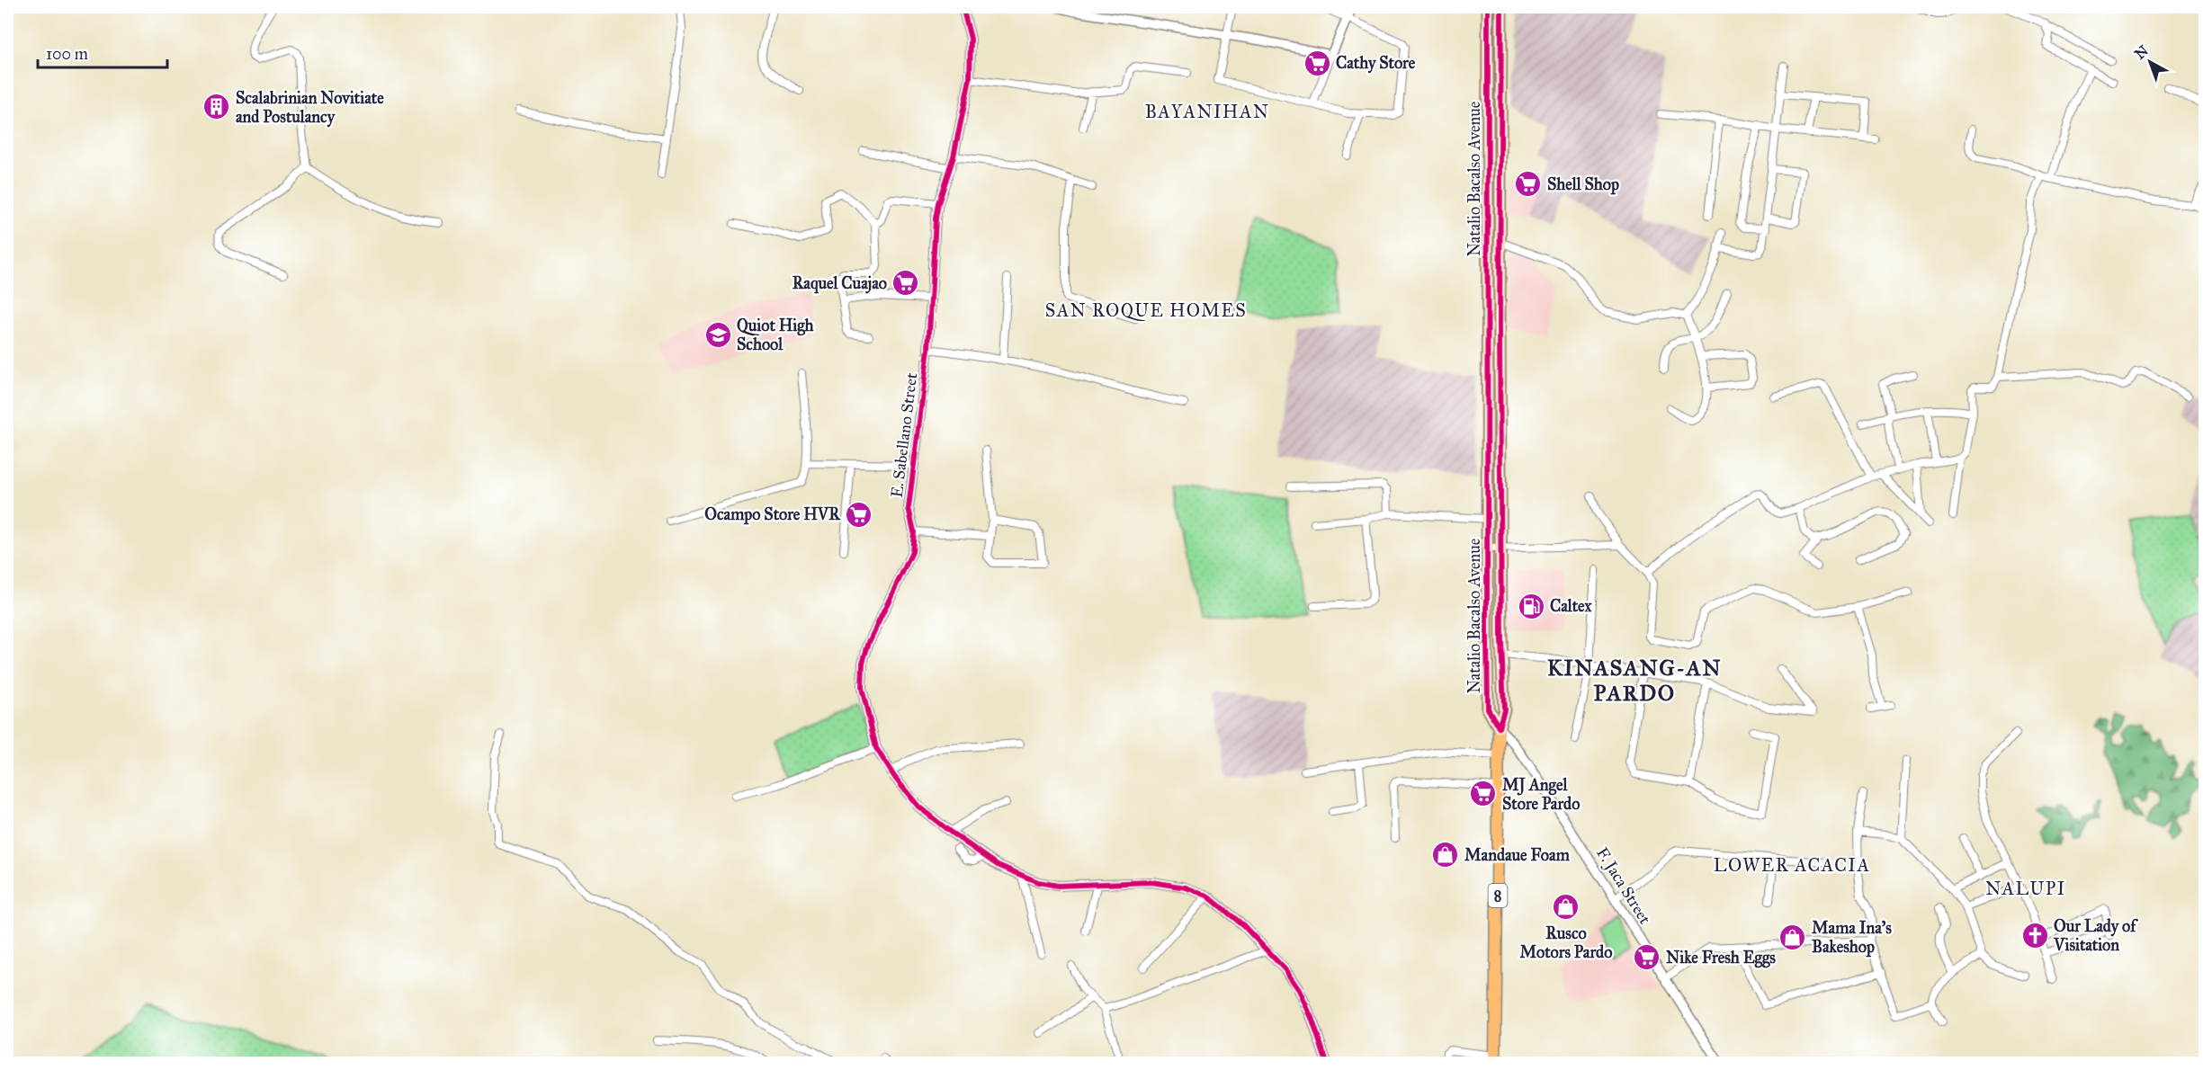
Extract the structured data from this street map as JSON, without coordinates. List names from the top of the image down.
{
  "streets": {
    "main road": ["Natalio Bacalso Avenue", "8"],
    "street": ["E. Sabellano Street", "F. Jaca Street"]
  },
  "crossings": [
    ["Natalio Bacalso Avenue", "F. Jaca Street"]
  ],
  "districts": [
    "BAYANIHAN",
    "SAN ROQUE HOMES",
    "KINASANG-AN PARDO",
    "LOWER ACACIA",
    "NALUPI"
  ],
  "places": {
    "supermarket": [
      "Cathy Store",
      "Shell Shop",
      "Raquel Cuajao",
      "Ocampo Store HVR",
      "MJ Angel Store Pardo",
      "Nike Fresh Eggs"
    ],
    "building": ["Scalabrinian Novitiate and Postulancy"],
    "school or university": ["Quiot High School"],
    "fuel station": ["Caltex"],
    "shop": ["Mandaue Foam", "Rusco Motors Pardo", "Mama Ina's Bakeshop"],
    "church": ["Our Lady of Visitation"]
  },
  "scale_bar": "100 m",
  "north": "top left"
}
